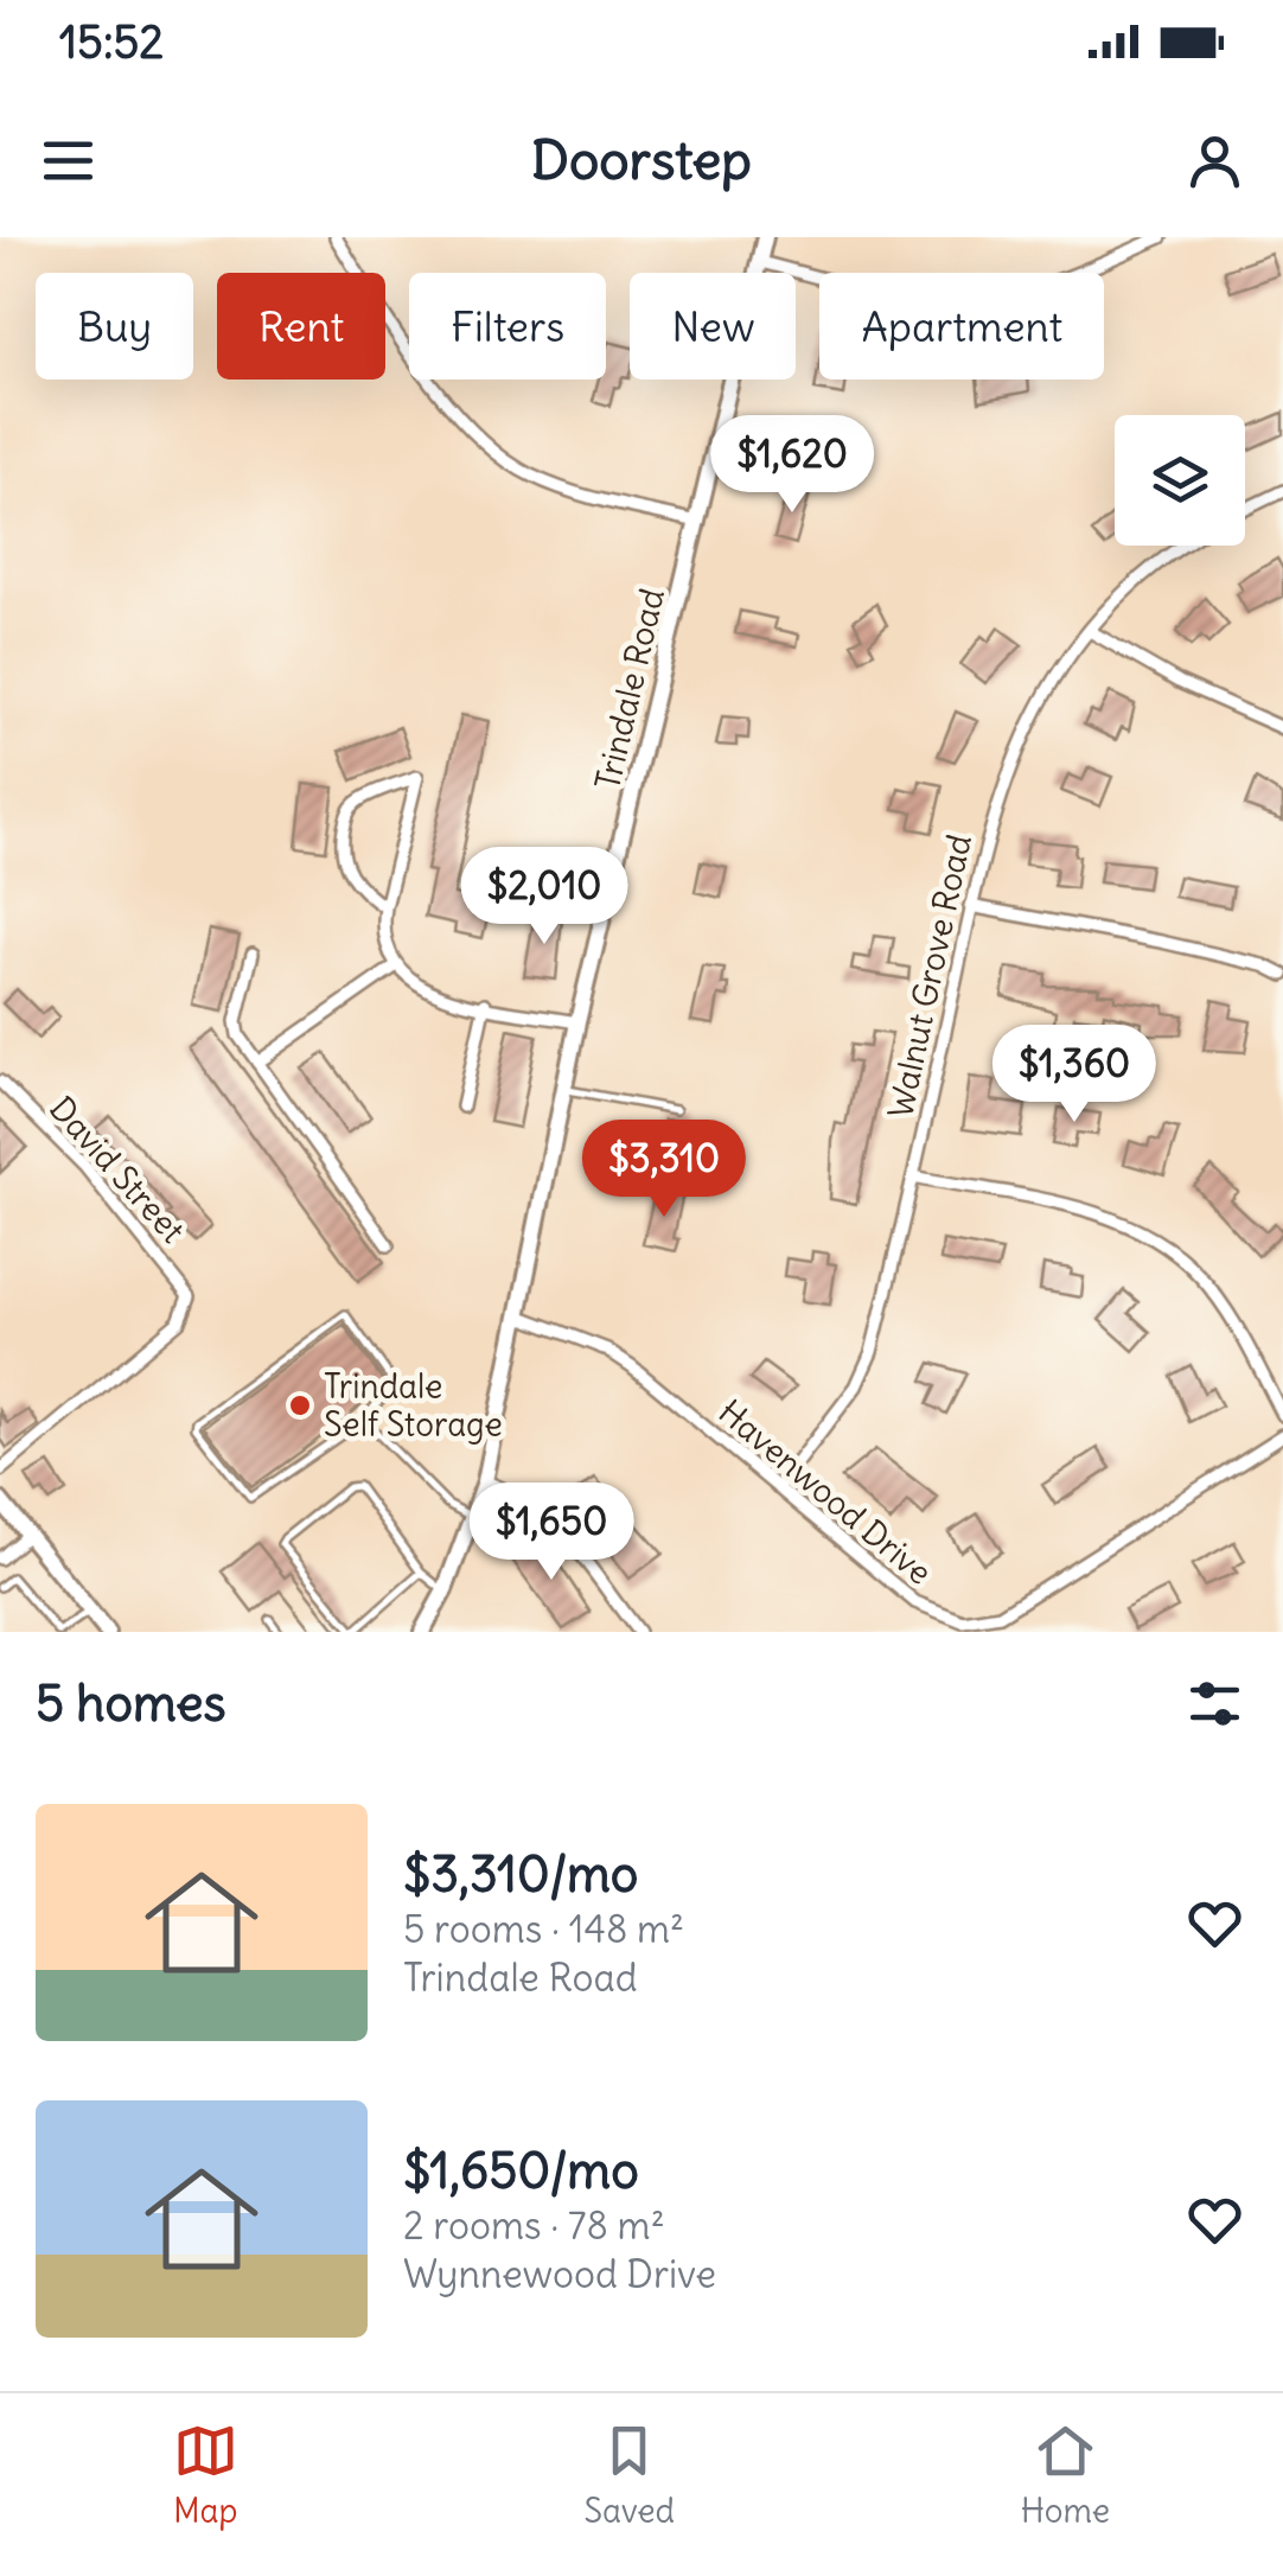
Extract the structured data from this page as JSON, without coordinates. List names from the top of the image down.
{
  "streets": {
    "main road": ["Trindale Road"],
    "street": ["Walnut Grove Road", "David Street", "Havenwood Drive"]
  },
  "crossings": [
    ["Trindale Road", "Havenwood Drive"],
    ["Walnut Grove Road", "Havenwood Drive"]
  ],
  "places": ["Trindale Self Storage"],
  "page": {
    "status": "15:52",
    "header": "Doorstep",
    "chip": [
      "Buy",
      "Rent",
      "Filters",
      "New",
      "Apartment"
    ],
    "price": [
      "$1,620",
      "$2,010",
      "$1,360",
      "$3,310",
      "$1,650"
    ],
    "heading": "5 homes",
    "list": [
      {
        "name": "$3,310/mo",
        "note": "5 rooms · 148 m² · Trindale Road"
      },
      {
        "name": "$1,650/mo",
        "note": "2 rooms · 78 m² · Wynnewood Drive"
      }
    ],
    "tabs": ["Map", "Saved", "Home"]
  }
}
